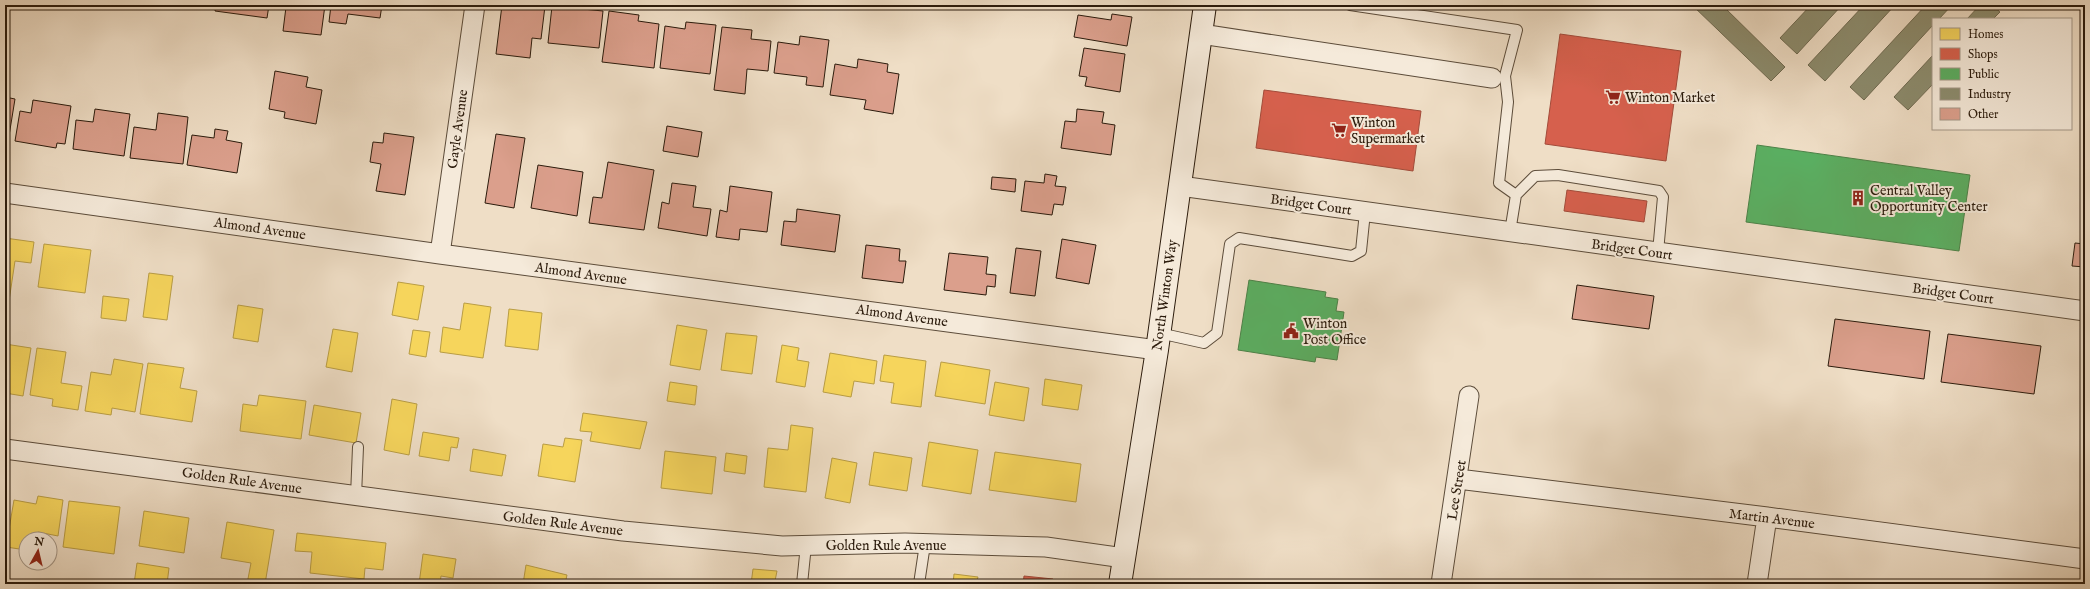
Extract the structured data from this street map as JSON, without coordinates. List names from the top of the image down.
{
  "streets": {
    "main road": ["North Winton Way"],
    "street": [
      "Gayle Avenue",
      "Bridget Court",
      "Almond Avenue",
      "Golden Rule Avenue",
      "Lee Street",
      "Martin Avenue"
    ]
  },
  "crossings": [
    ["Gayle Avenue", "Almond Avenue"],
    ["Bridget Court", "North Winton Way"],
    ["Almond Avenue", "North Winton Way"],
    ["North Winton Way", "Golden Rule Avenue"],
    ["Lee Street", "Martin Avenue"]
  ],
  "places": {
    "supermarket": ["Winton Market", "Winton Supermarket"],
    "building": ["Central Valley Opportunity Center"],
    "public building": ["Winton Post Office"]
  },
  "legend": [
    "Homes",
    "Shops",
    "Public",
    "Industry",
    "Other"
  ],
  "north": "top"
}
